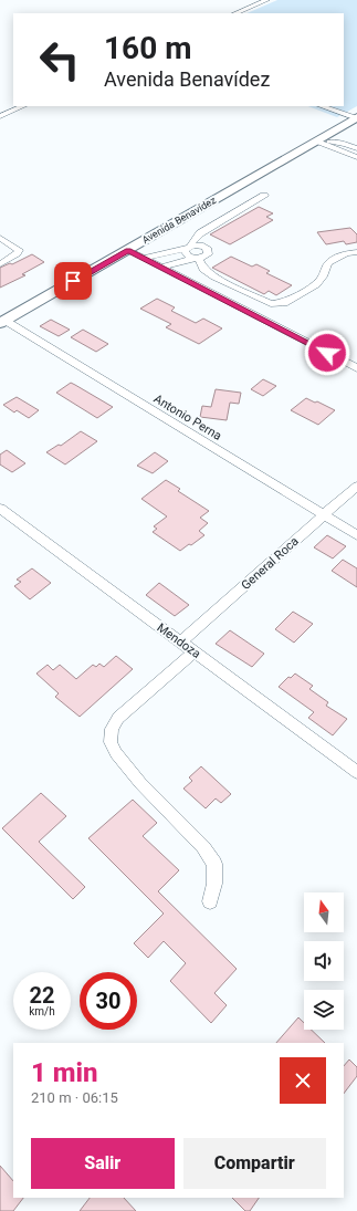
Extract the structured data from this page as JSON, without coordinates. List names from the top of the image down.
{
  "streets": {
    "main road": ["Avenida Benavídez"],
    "street": ["Antonio Perna", "General Roca", "Mendoza"]
  },
  "crossings": [
    ["Avenida Benavídez", "Antonio Perna"],
    ["Antonio Perna", "General Roca"],
    ["General Roca", "Mendoza"]
  ],
  "north": "top",
  "page": {
    "turn": ["160 m", "Avenida Benavídez"],
    "speed": "22 km/h",
    "limit": "30",
    "heading": ["1 min", "210 m · 06:15"],
    "buttons": ["Salir", "Compartir"]
  }
}
